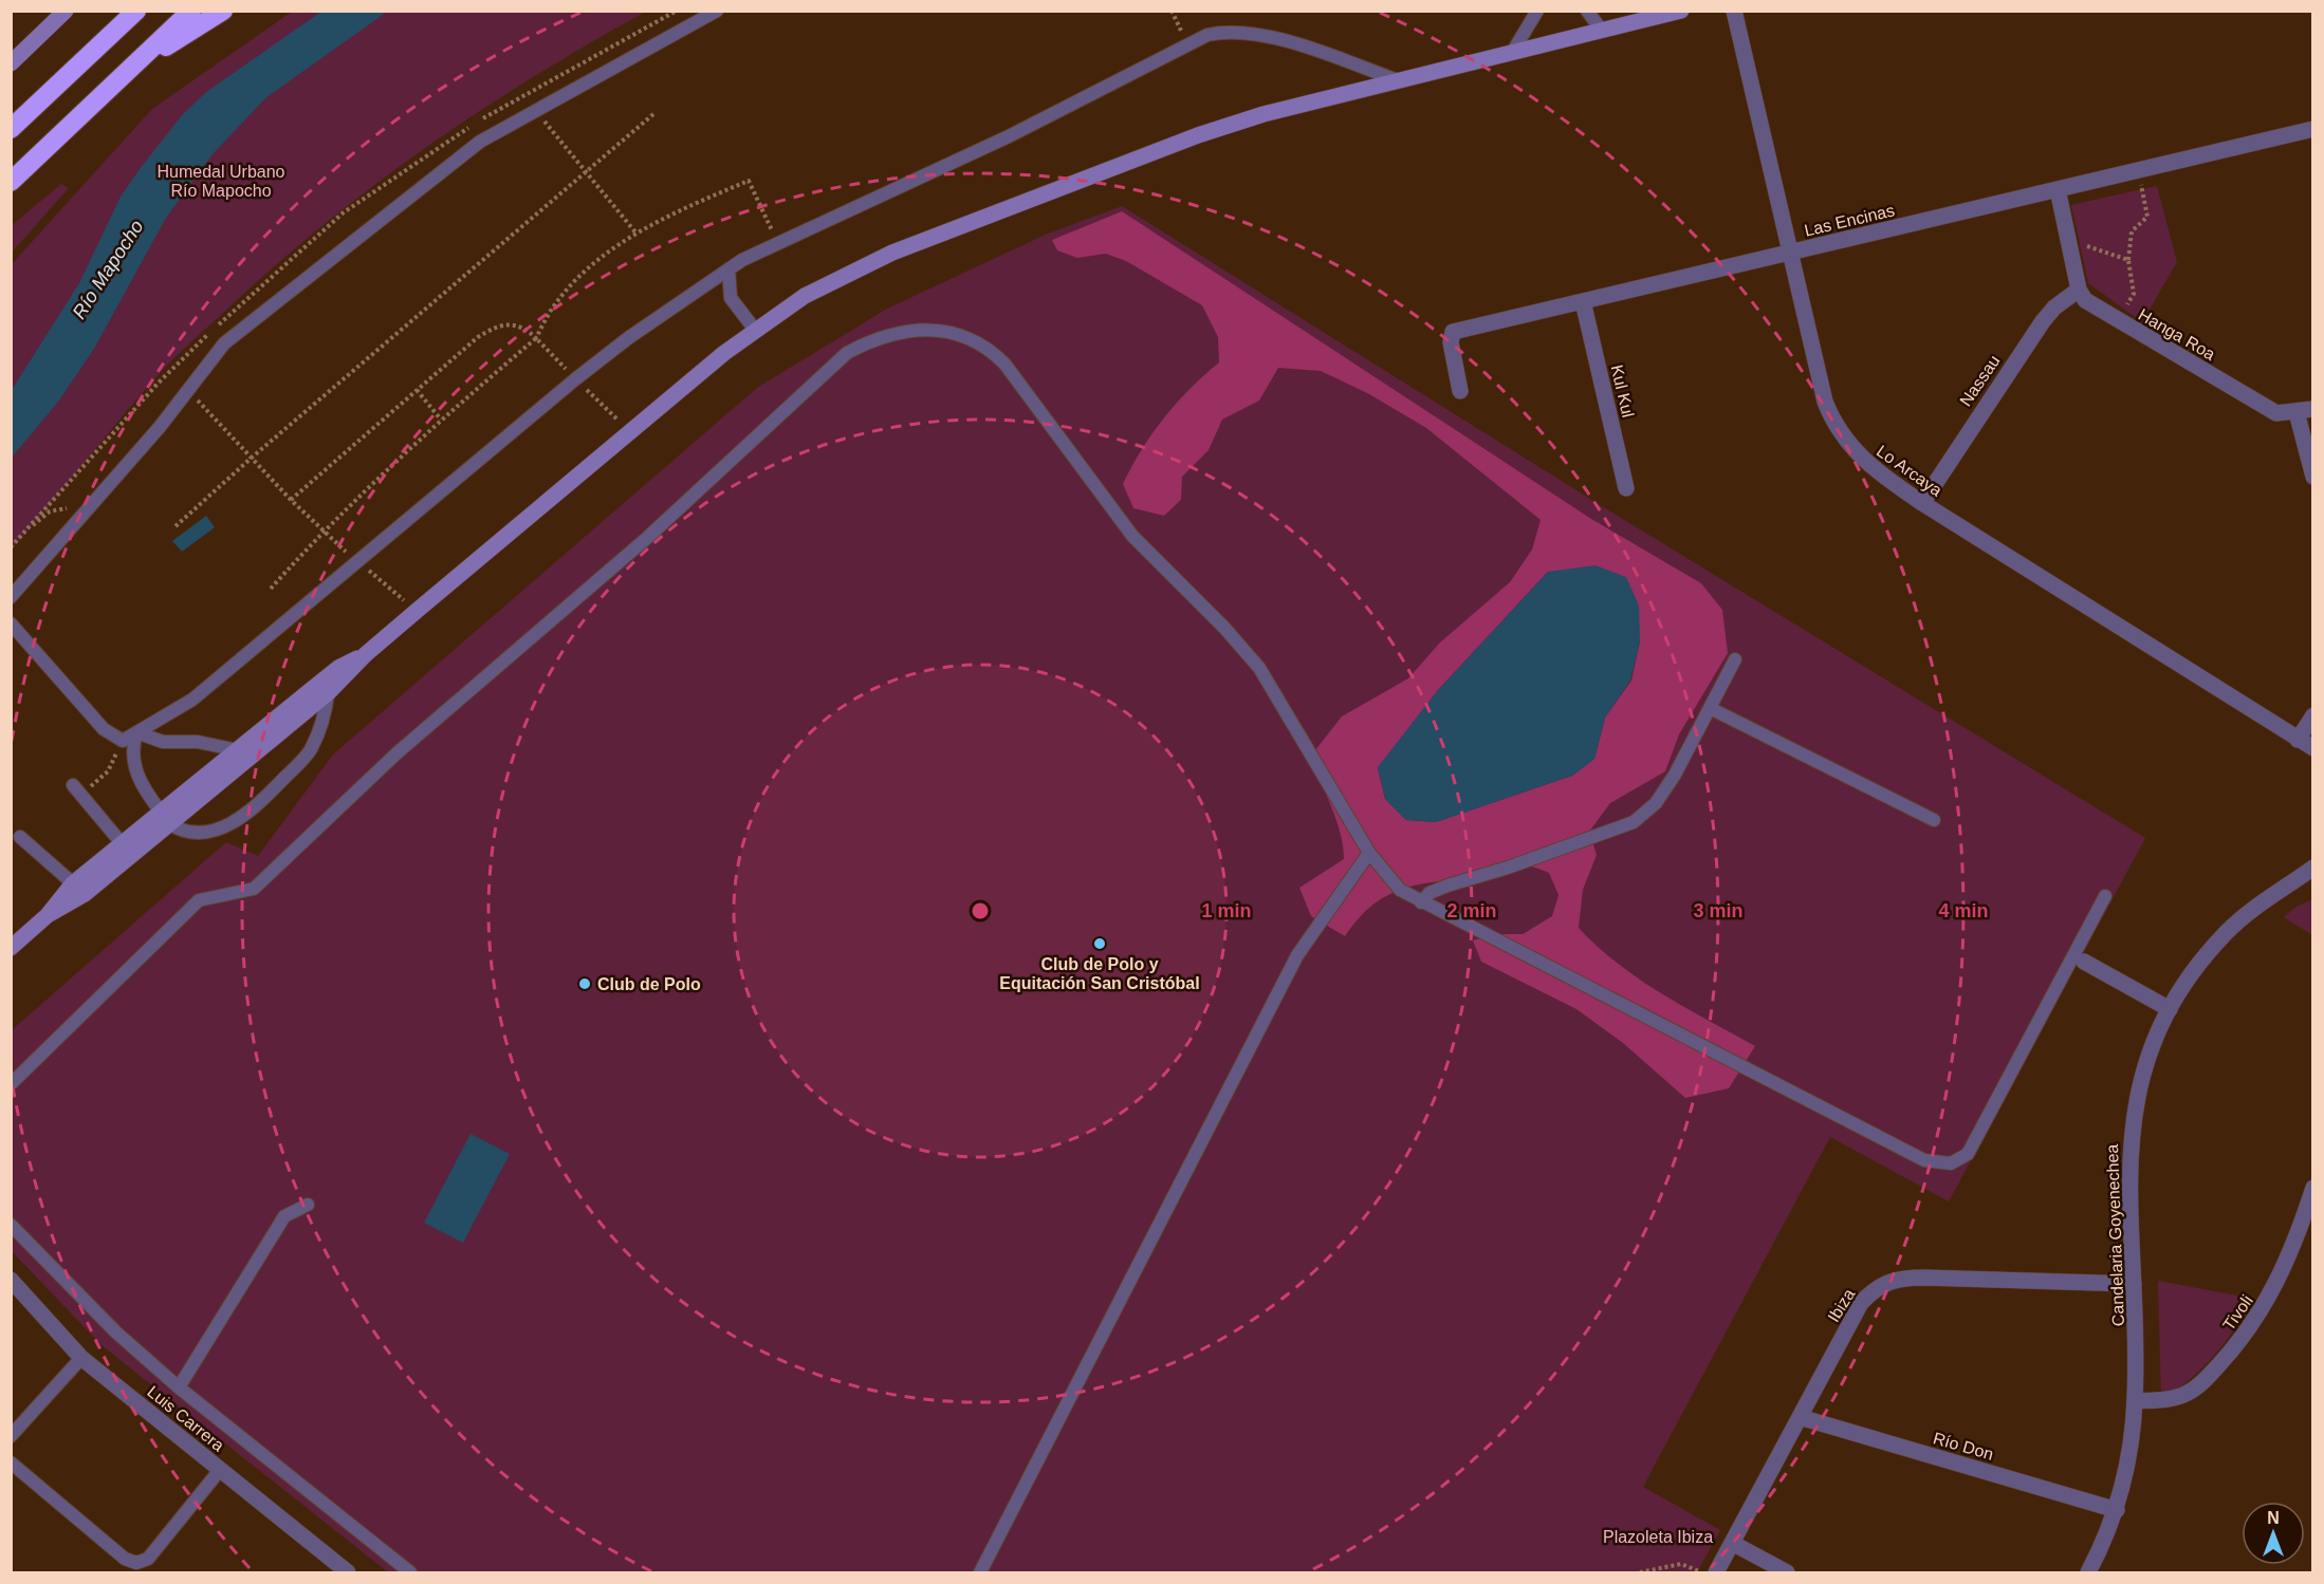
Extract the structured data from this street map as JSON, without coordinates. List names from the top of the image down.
{
  "streets": {
    "street": [
      "Las Encinas",
      "Hanga Roa",
      "Nassau",
      "Kul Kul",
      "Lo Arcaya",
      "Candelaria Goyenechea",
      "Ibiza",
      "Tivoli",
      "Luis Carrera",
      "Río Don"
    ]
  },
  "crossings": [
    ["Las Encinas", "Kul Kul"],
    ["Las Encinas", "Lo Arcaya"],
    ["Hanga Roa", "Nassau"],
    ["Nassau", "Lo Arcaya"],
    ["Candelaria Goyenechea", "Ibiza"],
    ["Candelaria Goyenechea", "Tivoli"],
    ["Candelaria Goyenechea", "Río Don"],
    ["Ibiza", "Río Don"]
  ],
  "water": ["Río Mapocho"],
  "parks": ["Humedal Urbano Río Mapocho", "Plazoleta Ibiza"],
  "places": ["Club de Polo y Equitación San Cristóbal", "Club de Polo"],
  "north": "top",
  "rings": [
    "1 min",
    "2 min",
    "3 min",
    "4 min"
  ]
}
